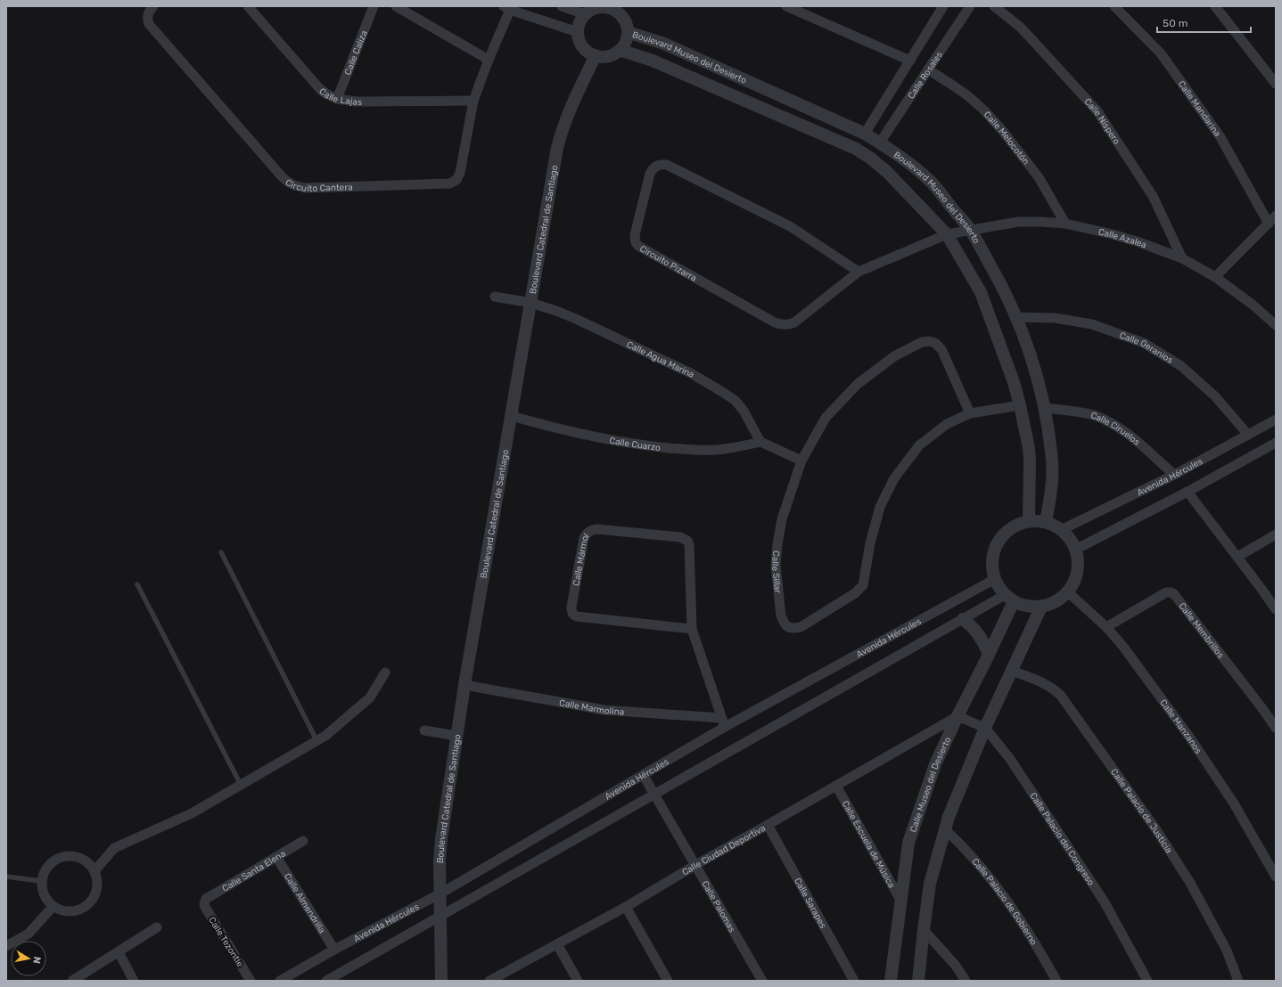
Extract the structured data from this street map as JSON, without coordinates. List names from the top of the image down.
{
  "streets": {
    "street": [
      "Calle Caliza",
      "Boulevard Museo del Desierto",
      "Calle Rosales",
      "Calle Lajas",
      "Calle Mandarina",
      "Calle Níspero",
      "Calle Melocotón",
      "Circuito Cantera",
      "Boulevard Catedral de Santiago",
      "Calle Azalea",
      "Circuito Pizarra",
      "Calle Geranios",
      "Calle Agua Marina",
      "Calle Ciruelos",
      "Calle Cuarzo",
      "Avenida Hércules",
      "Calle Mármol",
      "Calle Sillar",
      "Calle Membrillos",
      "Calle Marmolina",
      "Calle Manzanos",
      "Calle Museo del Desierto",
      "Calle Palacio de Justicia",
      "Calle Palacio del Congreso",
      "Calle Escuela de Música",
      "Calle Ciudad Deportiva",
      "Calle Santa Elena",
      "Calle Palacio de Gobierno",
      "Calle Almendrilla",
      "Calle Sarapes",
      "Calle Palomas",
      "Calle Tezontle"
    ]
  },
  "crossings": [
    ["Calle Caliza", "Calle Lajas"],
    ["Boulevard Museo del Desierto", "Calle Rosales"],
    ["Boulevard Museo del Desierto", "Boulevard Catedral de Santiago"],
    ["Boulevard Museo del Desierto", "Calle Azalea"],
    ["Boulevard Museo del Desierto", "Circuito Pizarra"],
    ["Boulevard Museo del Desierto", "Calle Geranios"],
    ["Boulevard Museo del Desierto", "Calle Ciruelos"],
    ["Boulevard Museo del Desierto", "Avenida Hércules"],
    ["Boulevard Museo del Desierto", "Calle Sillar"],
    ["Boulevard Museo del Desierto", "Calle Manzanos"],
    ["Boulevard Museo del Desierto", "Calle Museo del Desierto"],
    ["Calle Rosales", "Calle Melocotón"],
    ["Calle Lajas", "Circuito Cantera"],
    ["Calle Níspero", "Calle Azalea"],
    ["Calle Melocotón", "Calle Azalea"],
    ["Boulevard Catedral de Santiago", "Calle Agua Marina"],
    ["Boulevard Catedral de Santiago", "Calle Cuarzo"],
    ["Boulevard Catedral de Santiago", "Avenida Hércules"],
    ["Boulevard Catedral de Santiago", "Calle Marmolina"],
    ["Calle Azalea", "Circuito Pizarra"],
    ["Calle Geranios", "Avenida Hércules"],
    ["Calle Agua Marina", "Calle Cuarzo"],
    ["Calle Ciruelos", "Avenida Hércules"],
    ["Avenida Hércules", "Calle Mármol"],
    ["Avenida Hércules", "Calle Manzanos"],
    ["Avenida Hércules", "Calle Museo del Desierto"],
    ["Avenida Hércules", "Calle Almendrilla"],
    ["Avenida Hércules", "Calle Palomas"],
    ["Calle Mármol", "Calle Marmolina"],
    ["Calle Membrillos", "Calle Manzanos"],
    ["Calle Manzanos", "Calle Museo del Desierto"],
    ["Calle Museo del Desierto", "Calle Palacio del Congreso"],
    ["Calle Museo del Desierto", "Calle Escuela de Música"],
    ["Calle Museo del Desierto", "Calle Ciudad Deportiva"],
    ["Calle Palacio del Congreso", "Calle Ciudad Deportiva"],
    ["Calle Escuela de Música", "Calle Ciudad Deportiva"],
    ["Calle Ciudad Deportiva", "Calle Sarapes"],
    ["Calle Ciudad Deportiva", "Calle Palomas"],
    ["Calle Santa Elena", "Calle Almendrilla"],
    ["Calle Santa Elena", "Calle Tezontle"]
  ],
  "scale_bar": "50 m",
  "north": "right"
}
